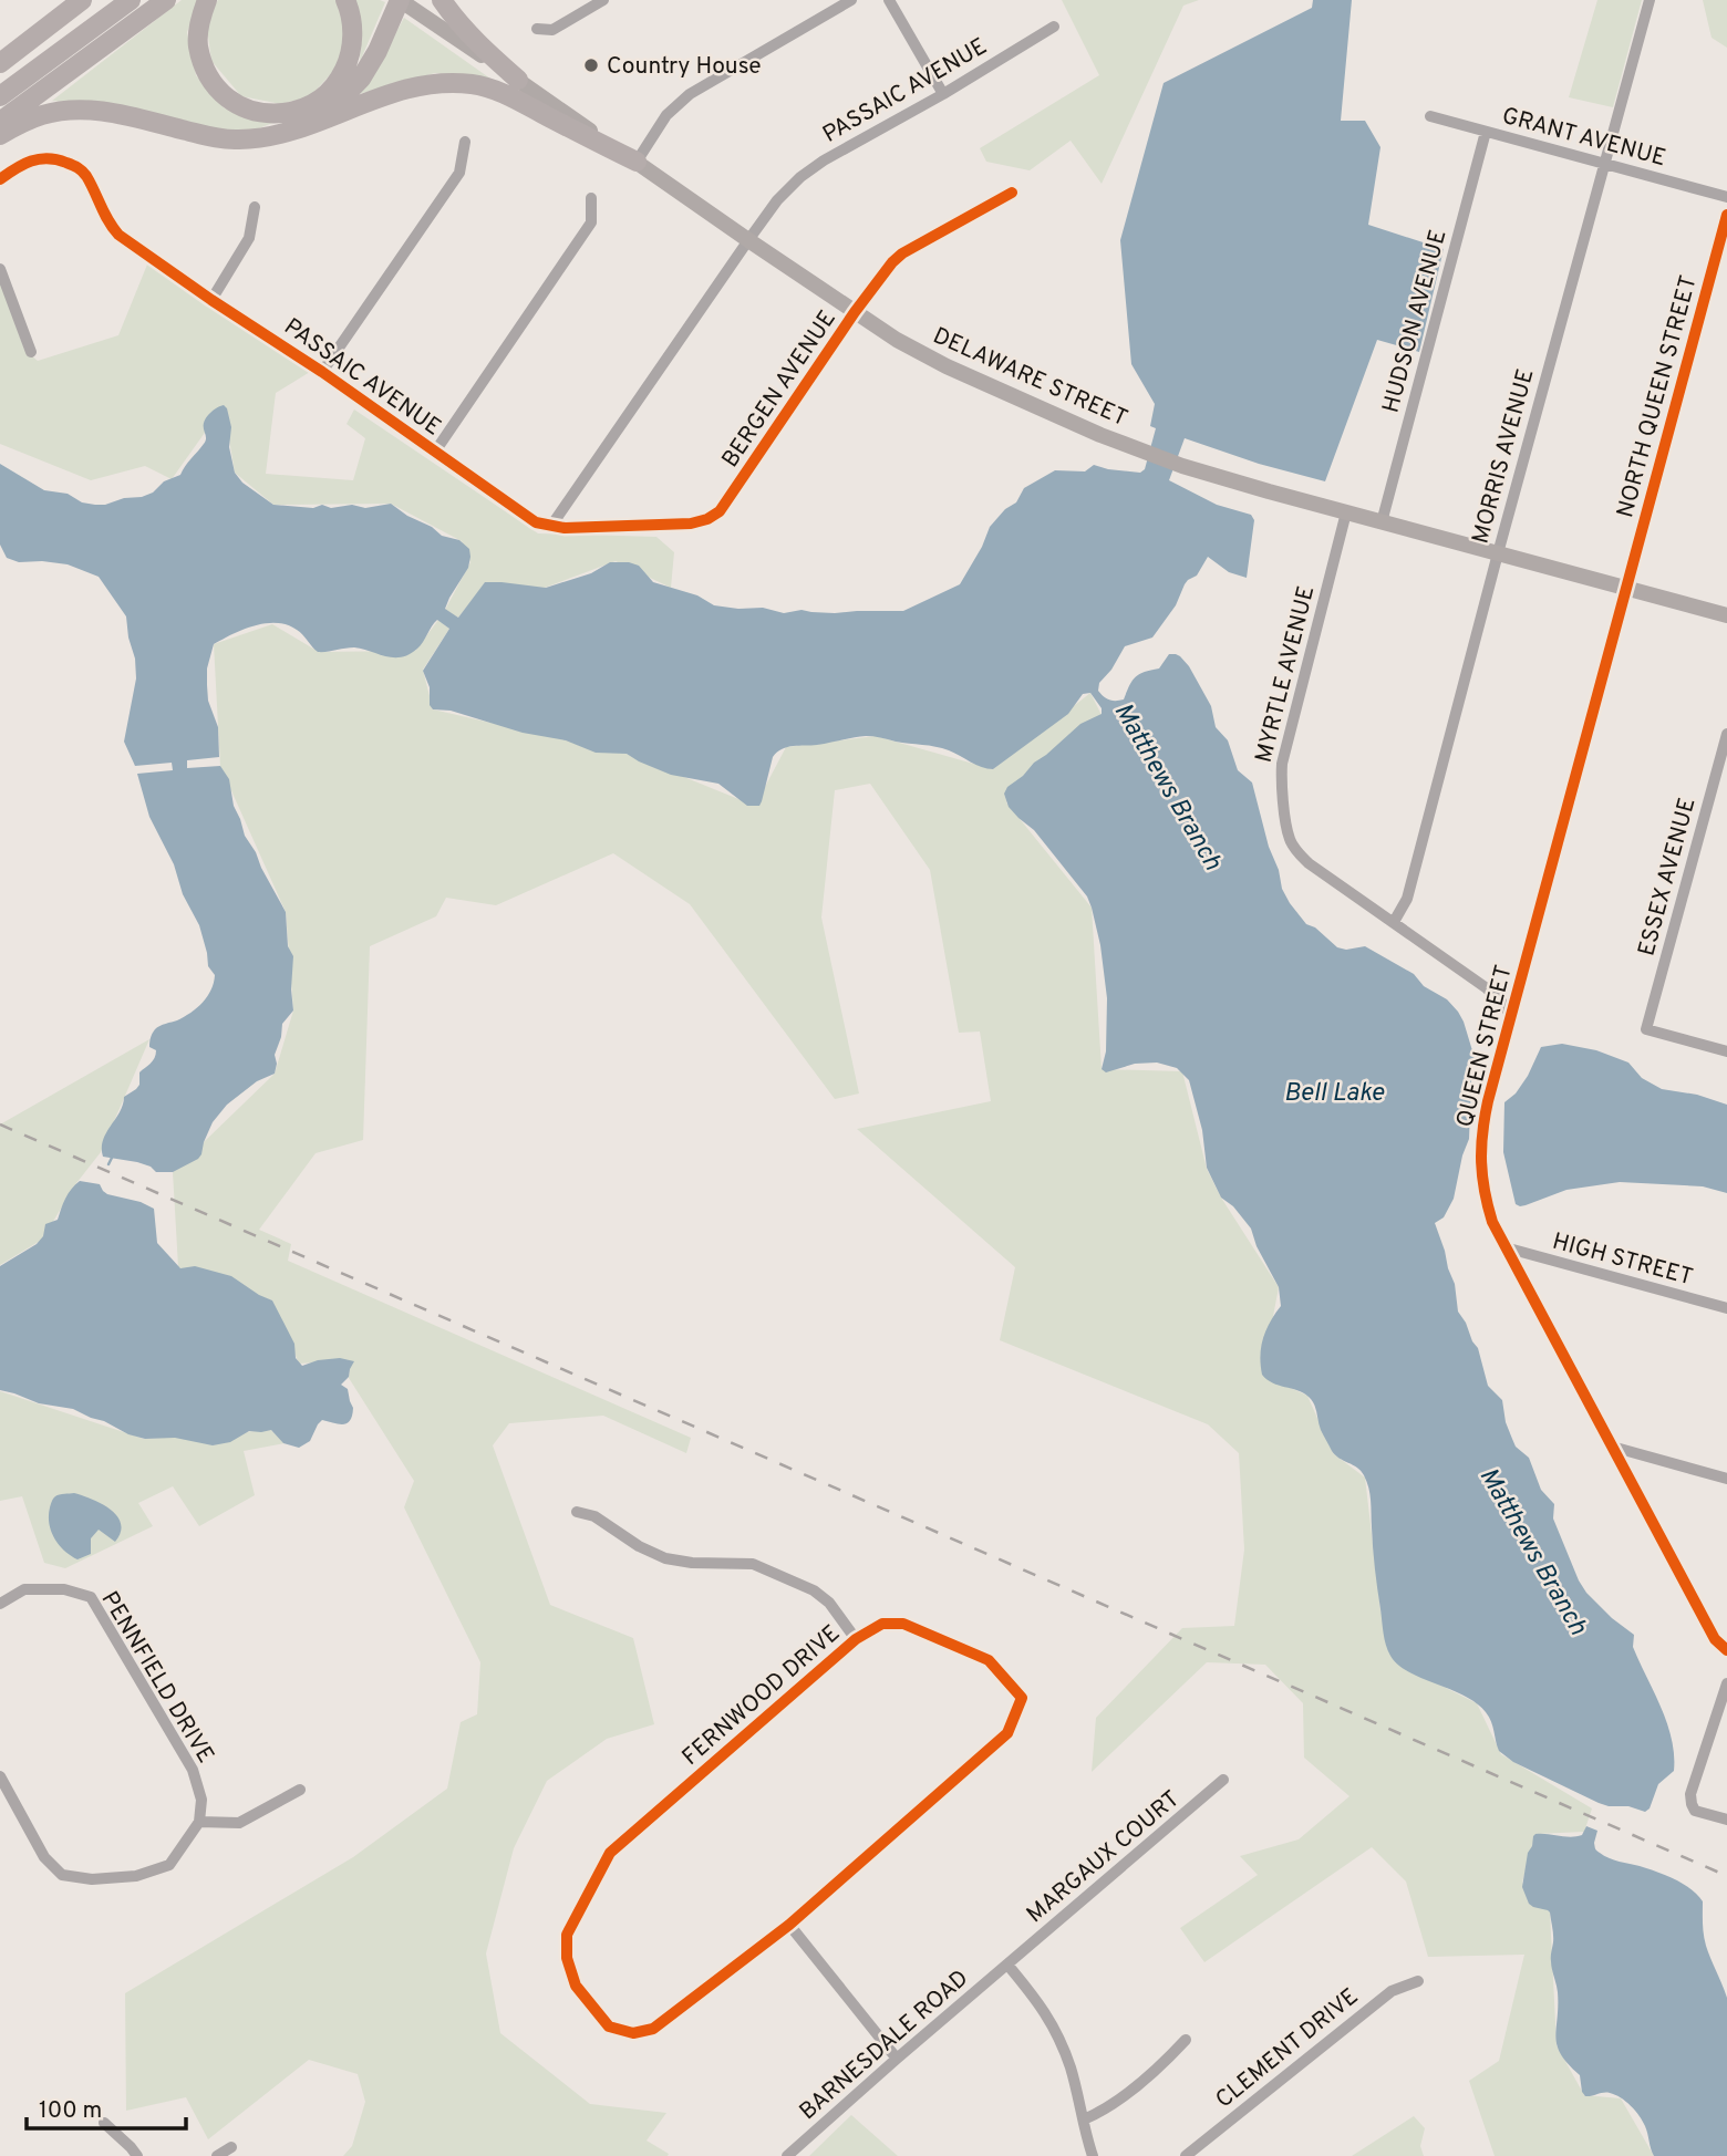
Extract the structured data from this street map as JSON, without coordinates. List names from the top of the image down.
{
  "streets": {
    "main road": ["DELAWARE STREET"],
    "street": [
      "PASSAIC AVENUE",
      "GRANT AVENUE",
      "HUDSON AVENUE",
      "BERGEN AVENUE",
      "NORTH QUEEN STREET",
      "MORRIS AVENUE",
      "MYRTLE AVENUE",
      "ESSEX AVENUE",
      "QUEEN STREET",
      "HIGH STREET",
      "PENNFIELD DRIVE",
      "FERNWOOD DRIVE",
      "MARGAUX COURT",
      "BARNESDALE ROAD",
      "CLEMENT DRIVE"
    ]
  },
  "crossings": [
    ["PASSAIC AVENUE", "DELAWARE STREET"],
    ["PASSAIC AVENUE", "BERGEN AVENUE"],
    ["GRANT AVENUE", "HUDSON AVENUE"],
    ["GRANT AVENUE", "MORRIS AVENUE"],
    ["HUDSON AVENUE", "DELAWARE STREET"],
    ["DELAWARE STREET", "BERGEN AVENUE"],
    ["DELAWARE STREET", "NORTH QUEEN STREET"],
    ["DELAWARE STREET", "MORRIS AVENUE"],
    ["DELAWARE STREET", "MYRTLE AVENUE"],
    ["DELAWARE STREET", "QUEEN STREET"],
    ["NORTH QUEEN STREET", "QUEEN STREET"],
    ["MORRIS AVENUE", "MYRTLE AVENUE"],
    ["MYRTLE AVENUE", "QUEEN STREET"],
    ["QUEEN STREET", "HIGH STREET"],
    ["MARGAUX COURT", "BARNESDALE ROAD"]
  ],
  "water": ["Matthews Branch", "Bell Lake"],
  "places": ["Country House"],
  "scale_bar": "100 m"
}
